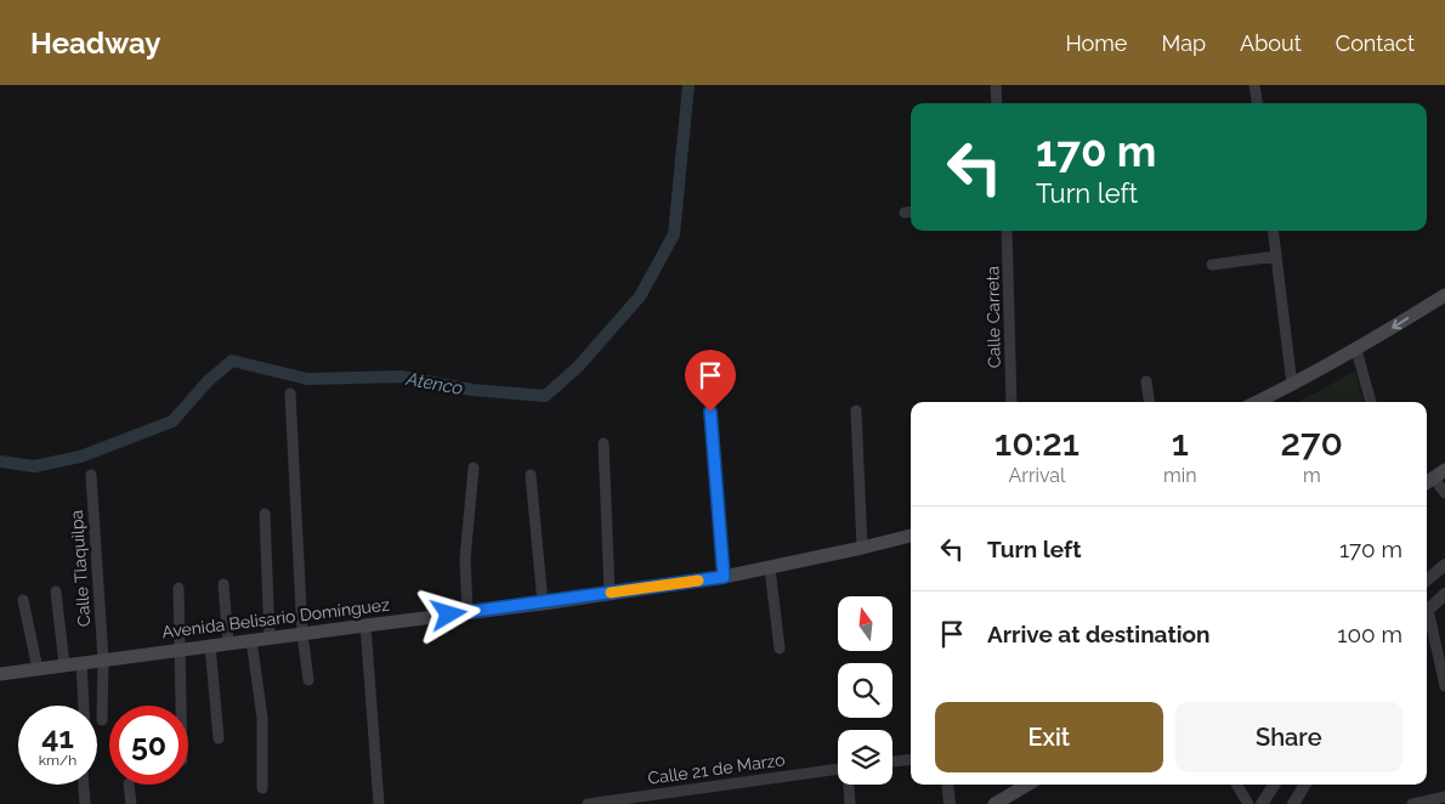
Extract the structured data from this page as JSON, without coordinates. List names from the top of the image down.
{
  "streets": {
    "main road": ["Avenida Belisario Domínguez"],
    "street": ["Calle Carreta", "Calle Tlaquilpa", "Calle 21 de Marzo"]
  },
  "crossings": [
    ["Calle Tlaquilpa", "Avenida Belisario Domínguez"]
  ],
  "water": ["Atenco"],
  "north": "top",
  "page": {
    "header": "Headway",
    "nav": [
      "Home",
      "Map",
      "About",
      "Contact"
    ],
    "turn": ["170 m", "Turn left"],
    "eta": [
      "10:21",
      "Arrival",
      "1",
      "min",
      "270",
      "m"
    ],
    "list": [
      {
        "name": "Turn left",
        "value": "170 m"
      },
      {
        "name": "Arrive at destination",
        "value": "100 m"
      }
    ],
    "buttons": ["Exit", "Share"],
    "speed": "41 km/h",
    "limit": "50"
  }
}
